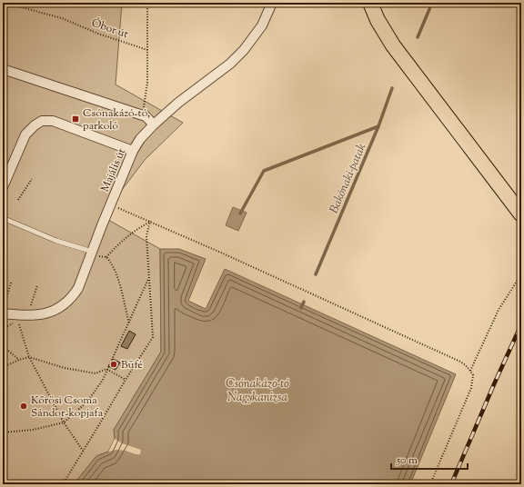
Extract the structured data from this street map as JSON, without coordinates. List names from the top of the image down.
{
  "streets": {
    "street": ["Majális út"],
    "path": ["Óbor út"]
  },
  "water": ["Bakónaki-patak", "Csónakázó-tó Nagykanizsa"],
  "places": {
    "transit": ["Csónakázó-tó, parkoló"],
    "other": ["Büfé", "Kőrösi Csoma Sándor-kopjafa"]
  },
  "scale_bar": "50 m"
}
